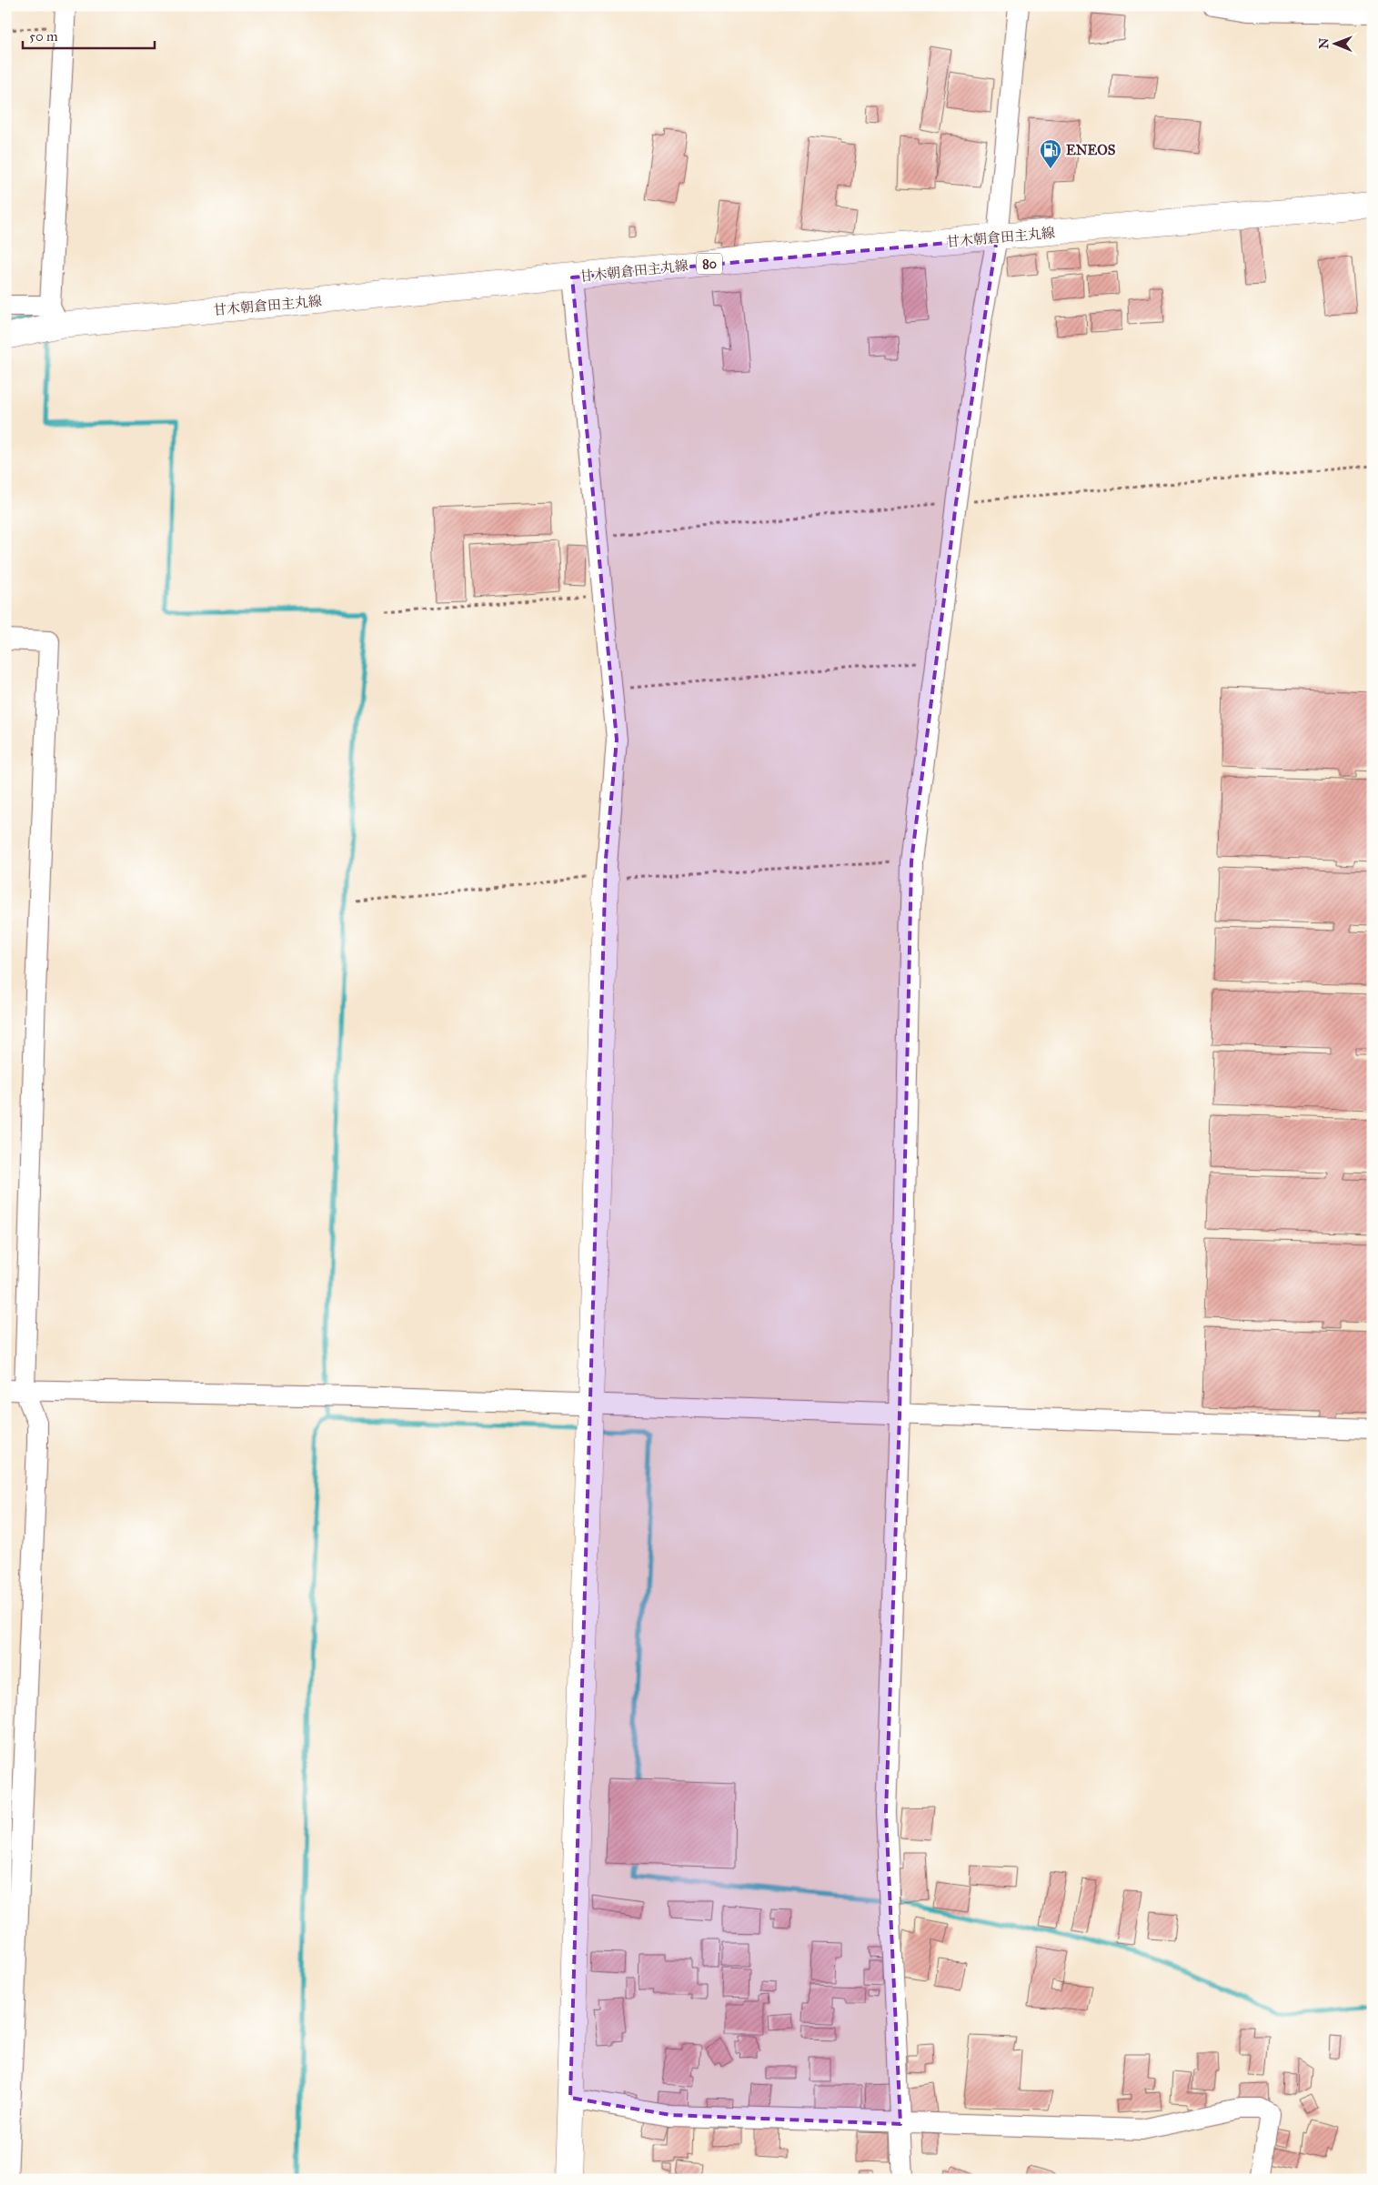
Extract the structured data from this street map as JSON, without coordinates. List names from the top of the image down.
{
  "streets": {
    "main road": ["甘木朝倉田主丸線", "80"]
  },
  "places": {
    "fuel station": ["ENEOS"]
  },
  "scale_bar": "50 m",
  "north": "left"
}
